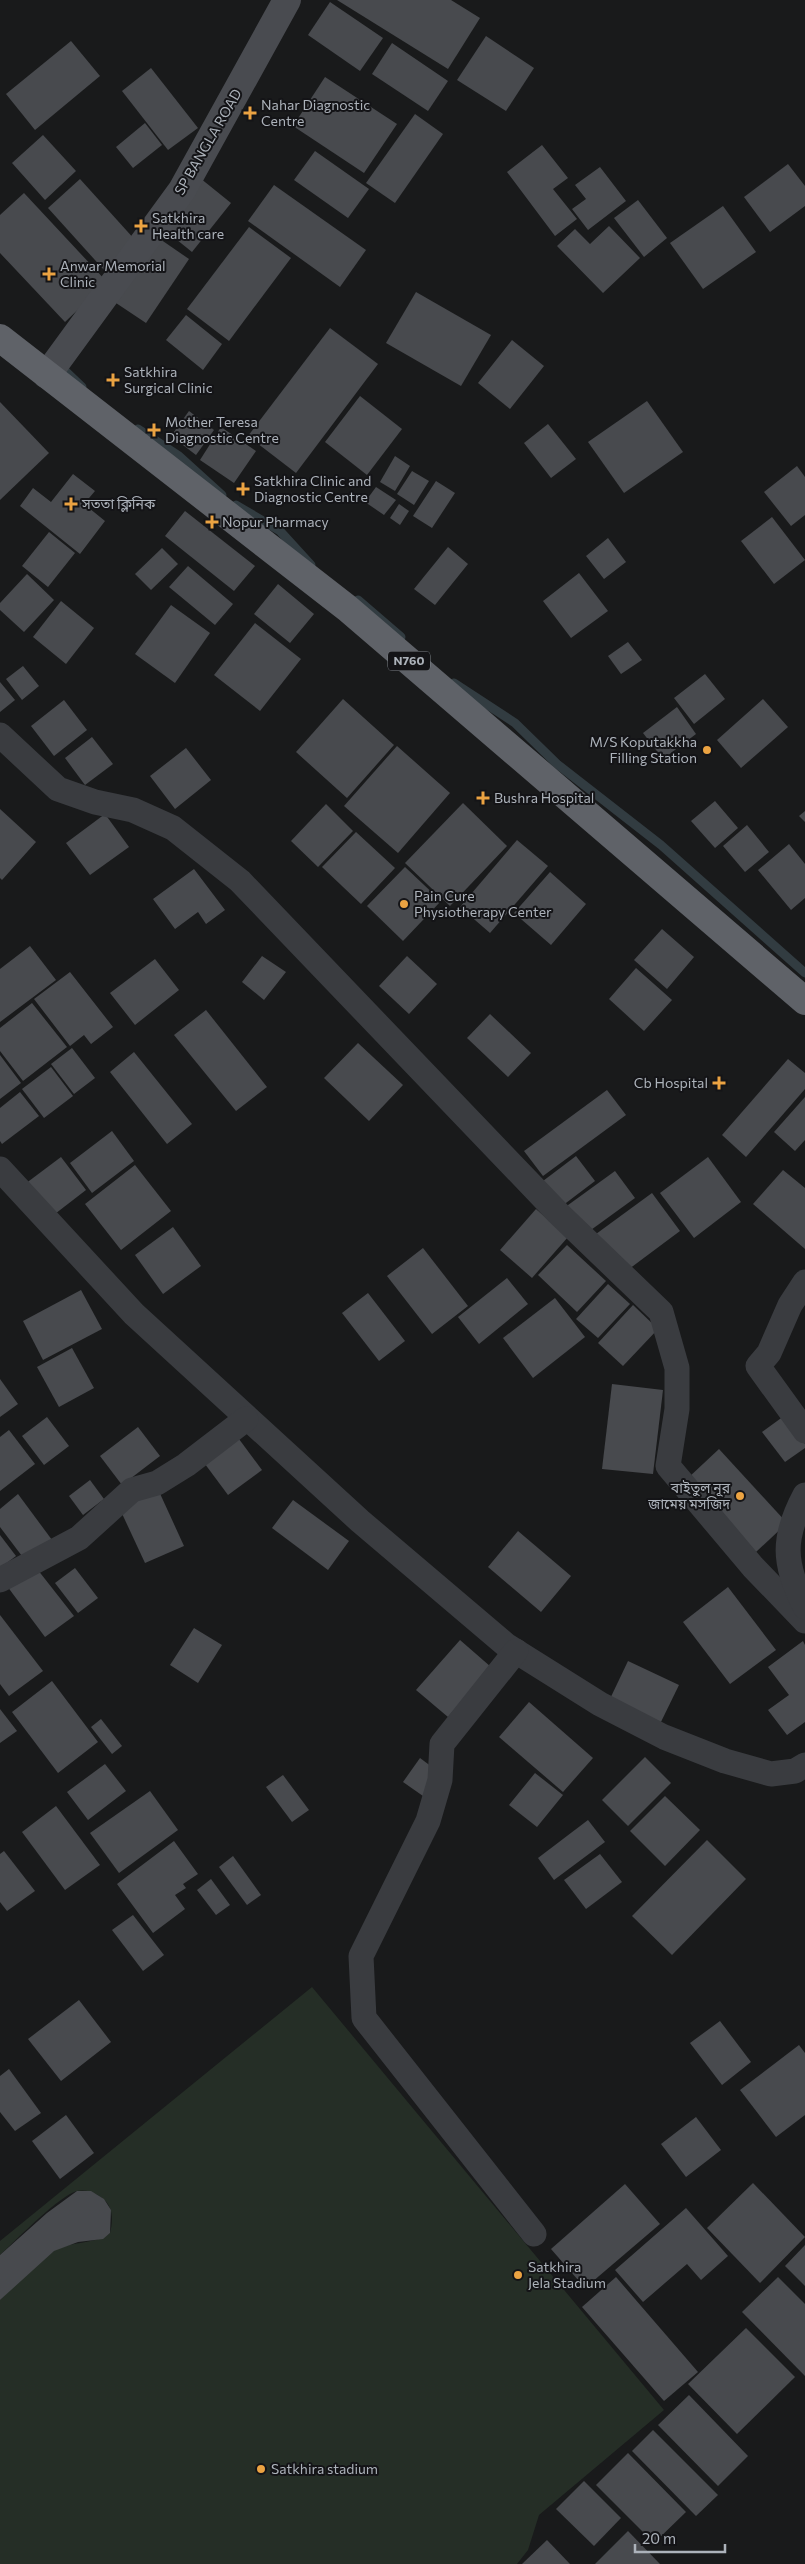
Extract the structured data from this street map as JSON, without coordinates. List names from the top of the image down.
{
  "streets": {
    "highway": ["N760"],
    "main road": ["SP BANGLA ROAD"]
  },
  "crossings": [
    ["SP BANGLA ROAD", "N760"]
  ],
  "places": {
    "health": [
      "Nahar Diagnostic Centre",
      "Satkhira Health care",
      "Anwar Memorial Clinic",
      "Satkhira Surgical Clinic",
      "Mother Teresa Diagnostic Centre",
      "Satkhira Clinic and Diagnostic Centre",
      "সততা ক্লিনিক",
      "Nopur Pharmacy",
      "Bushra Hospital",
      "Cb Hospital"
    ],
    "other": [
      "M/S Koputakkha Filling Station",
      "Pain Cure Physiotherapy Center",
      "বাইতুল নূর জামেয় মসজিদ",
      "Satkhira Jela Stadium",
      "Satkhira stadium"
    ]
  },
  "scale_bar": "20 m"
}
